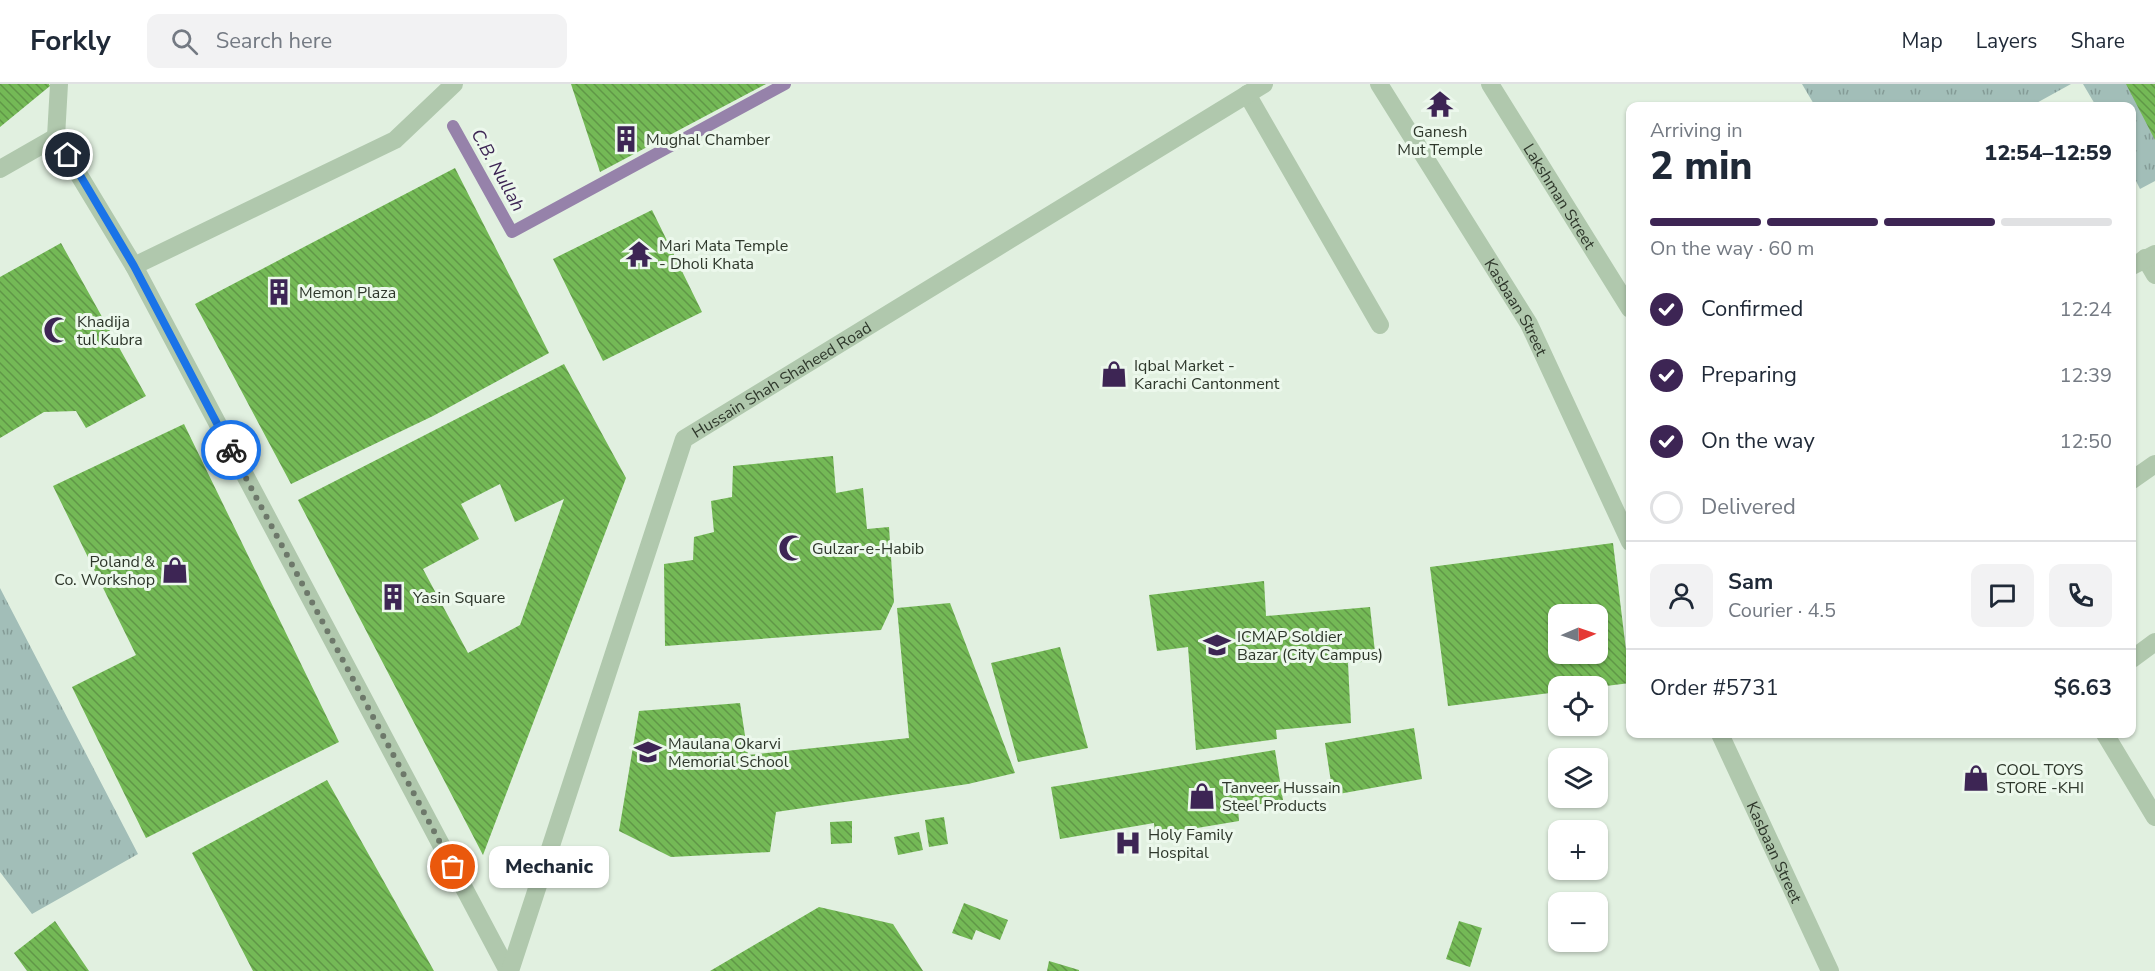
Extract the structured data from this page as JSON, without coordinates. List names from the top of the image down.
{
  "streets": {
    "street": ["Lakshman Street", "Kasbaan Street", "Hussain Shah Shaheed Road"]
  },
  "water": ["C.B. Nullah"],
  "places": {
    "temple": ["Ganesh Mut Temple", "Mari Mata Temple - Dholi Khata"],
    "building": ["Mughal Chamber", "Memon Plaza", "Yasin Square"],
    "mosque": ["Khadija tul Kubra", "Gulzar-e-Habib"],
    "shop": [
      "Iqbal Market - Karachi Cantonment",
      "Poland & Co. Workshop",
      "COOL TOYS STORE -KHI",
      "Tanveer Hussain Steel Products"
    ],
    "school or university": ["ICMAP Soldier Bazar (City Campus)", "Maulana Okarvi Memorial School"],
    "hospital": ["Holy Family Hospital"],
    "other": ["Mechanic"]
  },
  "north": "right",
  "page": {
    "header": "Forkly",
    "search": "Search here",
    "nav": ["Map", "Layers", "Share"],
    "heading": ["2 min", "Arriving in", "12:54–12:59"],
    "panel": [
      "Sam",
      "Courier · 4.5",
      "Order #5731",
      "$6.63"
    ],
    "bar": "On the way · 60 m",
    "list": [
      ["Confirmed", "12:24"],
      ["Preparing", "12:39"],
      ["On the way", "12:50"],
      "Delivered"
    ],
    "map_buttons": ["+", "−"],
    "bubble": "Mechanic"
  }
}
